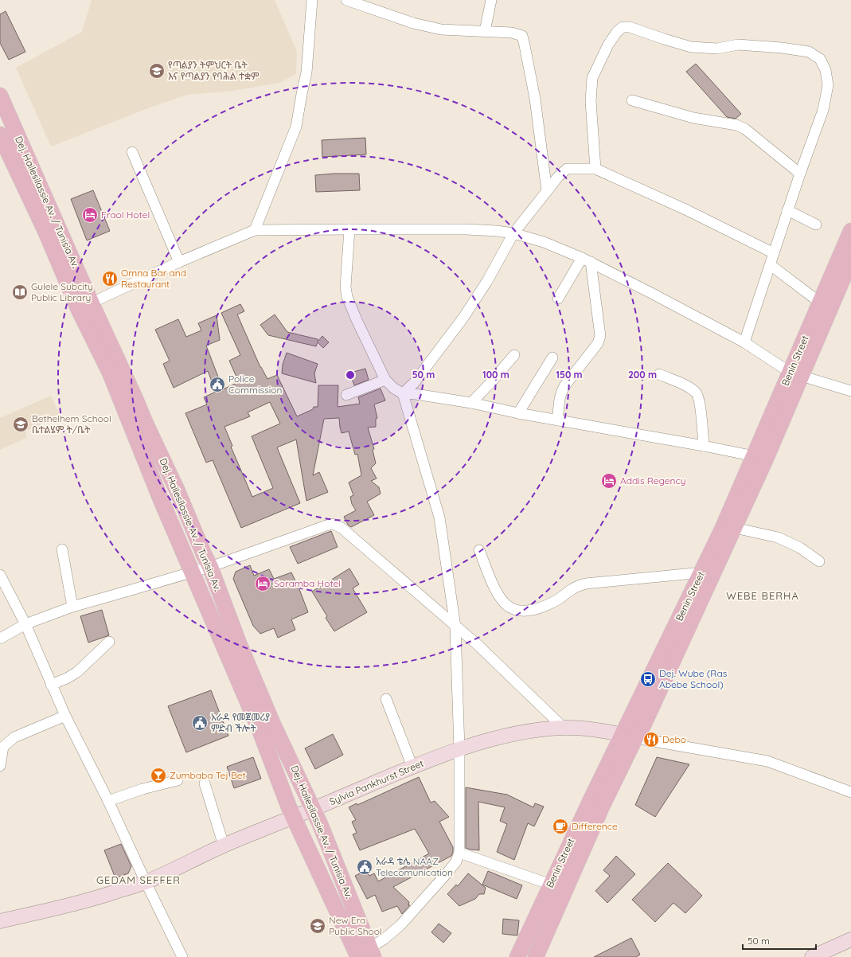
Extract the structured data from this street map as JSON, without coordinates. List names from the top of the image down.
{
  "streets": {
    "main road": ["Dej. Hailesilassie Av. / Tunisia Av.", "Benin Street"],
    "street": ["Sylvia Pankhurst Street"]
  },
  "crossings": [
    ["Dej. Hailesilassie Av. / Tunisia Av.", "Sylvia Pankhurst Street"],
    ["Benin Street", "Sylvia Pankhurst Street"]
  ],
  "districts": ["WEBE BERHA", "GEDAM SEFFER"],
  "places": {
    "school or university": ["የጣልያን ትምህርት ቤት እና የጣልያን የባሕል ተቋም", "Bethelhem School ቤተልሄም ት/ቤት", "New Era Public Shool"],
    "hotel": ["Fraol Hotel", "Addis Regency", "Soramba Hotel"],
    "restaurant": ["Omna Bar and Restaurant", "Debo"],
    "library": ["Gulele Subcity Public Library"],
    "public building": ["Police Commission", "አራዳ የመጀመሪያ ምድብ ችሎት", "አራዳ ቴሌ NAAZ Telecomunication"],
    "bus stop": ["Dej. Wube (Ras Abebe School)"],
    "bar": ["Zumbaba Tej Bet"],
    "cafe": ["Difference"]
  },
  "scale_bar": "50 m",
  "rings": [
    "50 m",
    "100 m",
    "150 m",
    "200 m"
  ]
}
